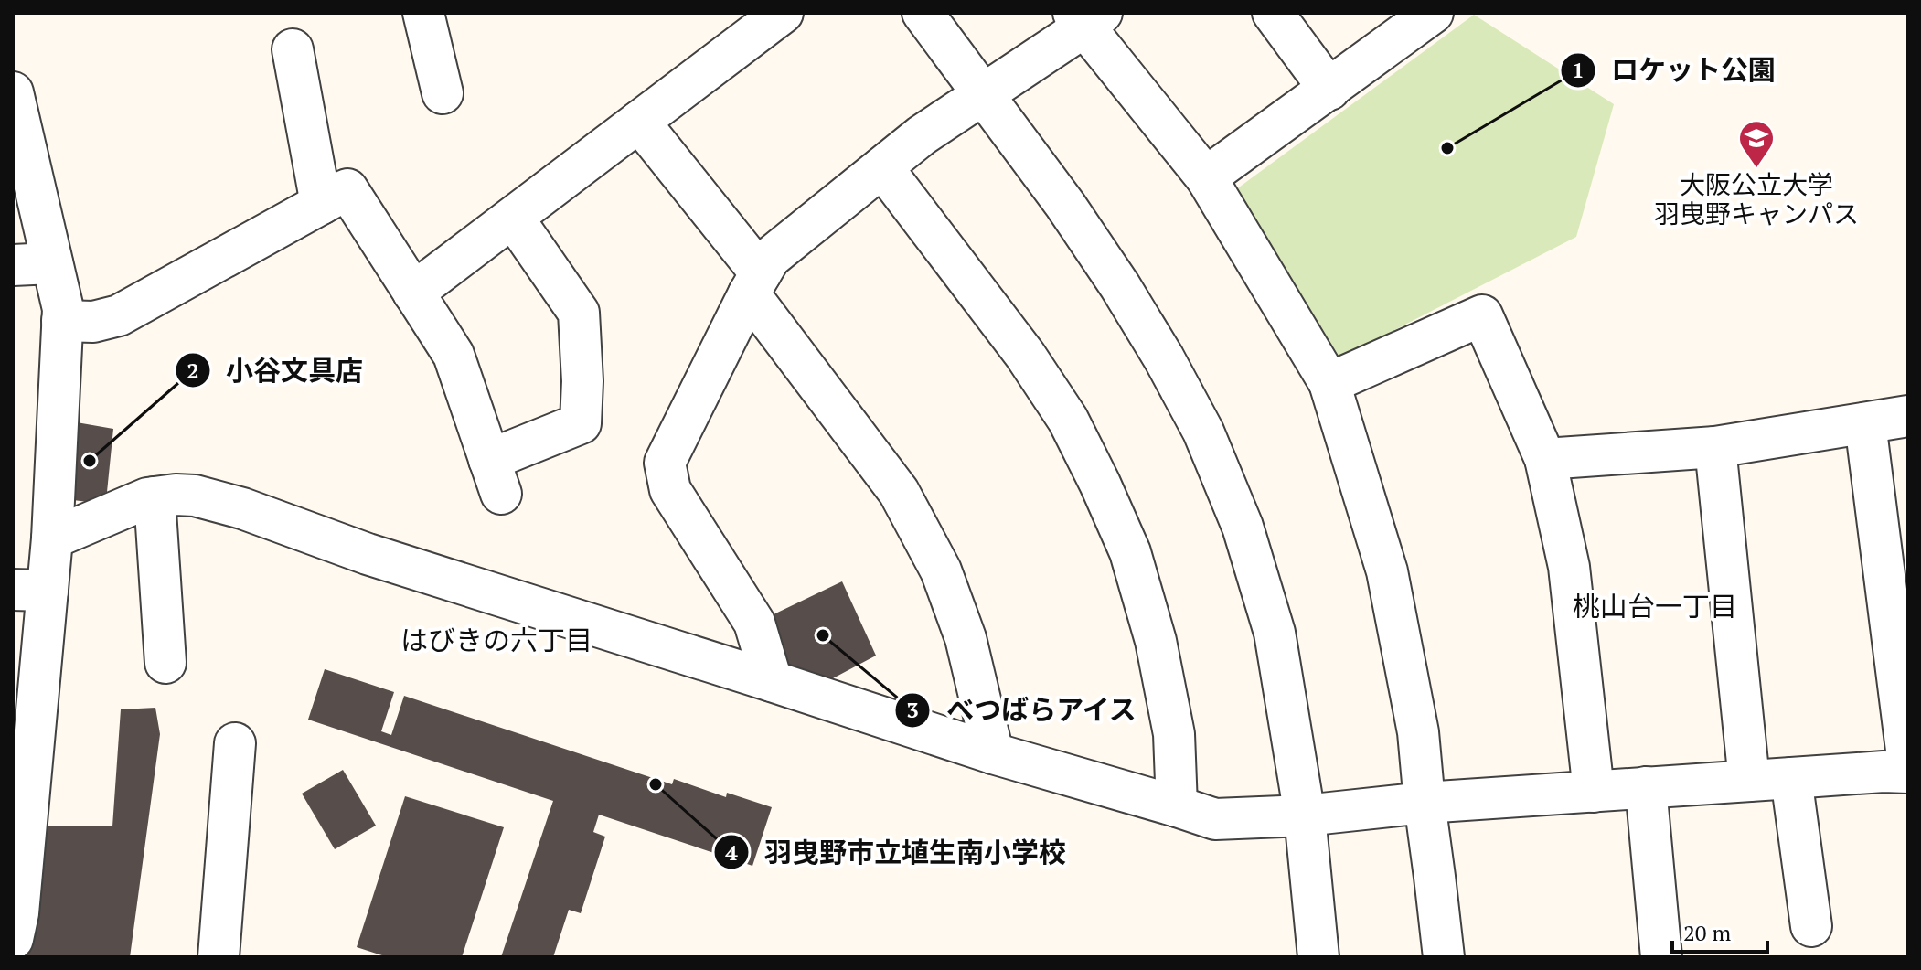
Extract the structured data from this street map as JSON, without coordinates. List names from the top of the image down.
{
  "districts": ["桃山台一丁目", "はびきの六丁目"],
  "places": {
    "other": [
      "ロケット公園",
      "小谷文具店",
      "べつばらアイス",
      "羽曳野市立埴生南小学校"
    ],
    "school or university": ["大阪公立大学 羽曳野キャンパス"]
  },
  "scale_bar": "20 m"
}
